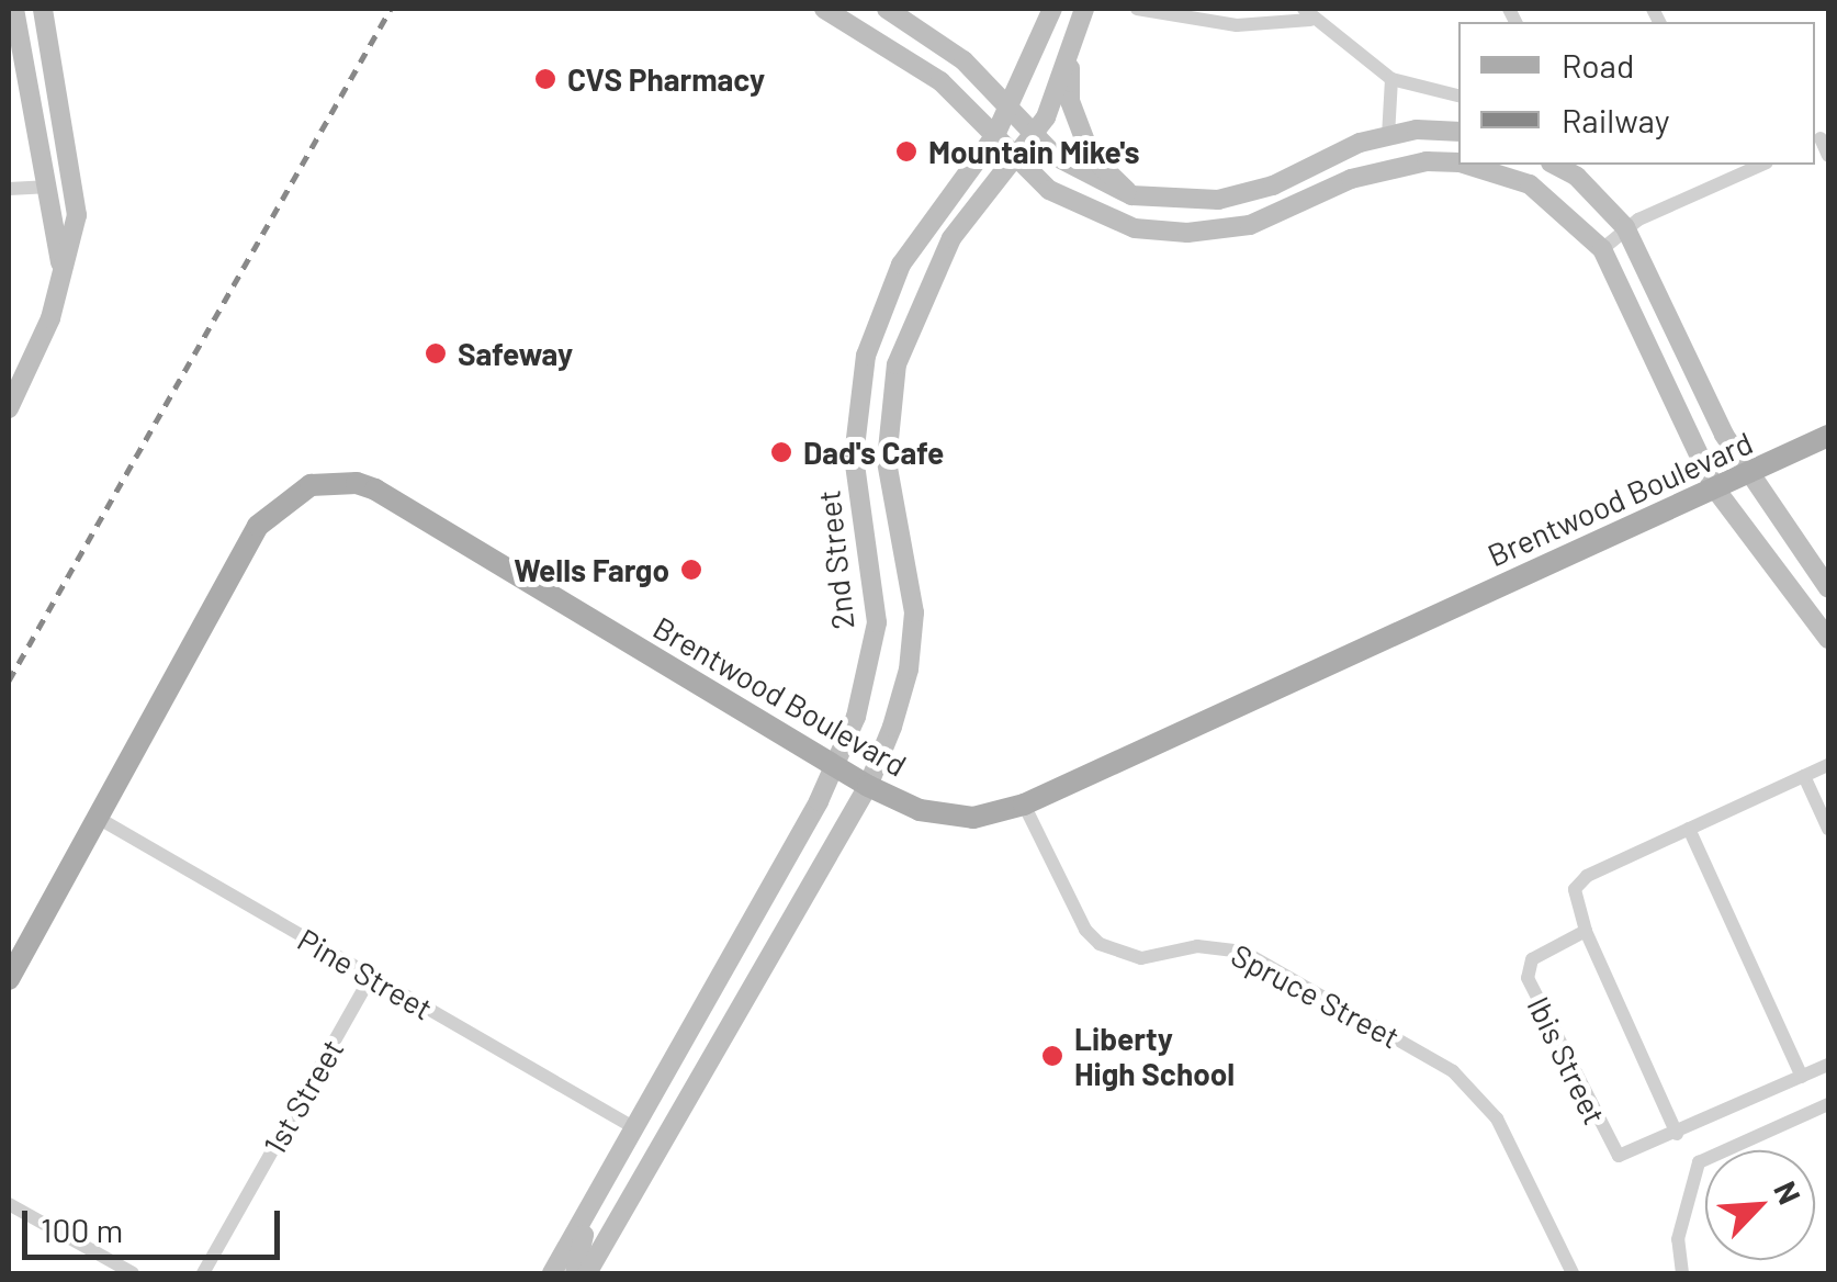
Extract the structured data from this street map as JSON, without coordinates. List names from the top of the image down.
{
  "streets": {
    "main road": ["Brentwood Boulevard"],
    "street": [
      "2nd Street",
      "Pine Street",
      "Spruce Street",
      "Ibis Street",
      "1st Street"
    ]
  },
  "crossings": [
    ["Brentwood Boulevard", "2nd Street"],
    ["Brentwood Boulevard", "Pine Street"],
    ["Brentwood Boulevard", "Spruce Street"],
    ["2nd Street", "Pine Street"],
    ["Pine Street", "1st Street"]
  ],
  "places": [
    "CVS Pharmacy",
    "Mountain Mike's",
    "Safeway",
    "Dad's Cafe",
    "Wells Fargo",
    "Liberty High School"
  ],
  "legend": ["Road", "Railway"],
  "scale_bar": "100 m",
  "north": "top right"
}
